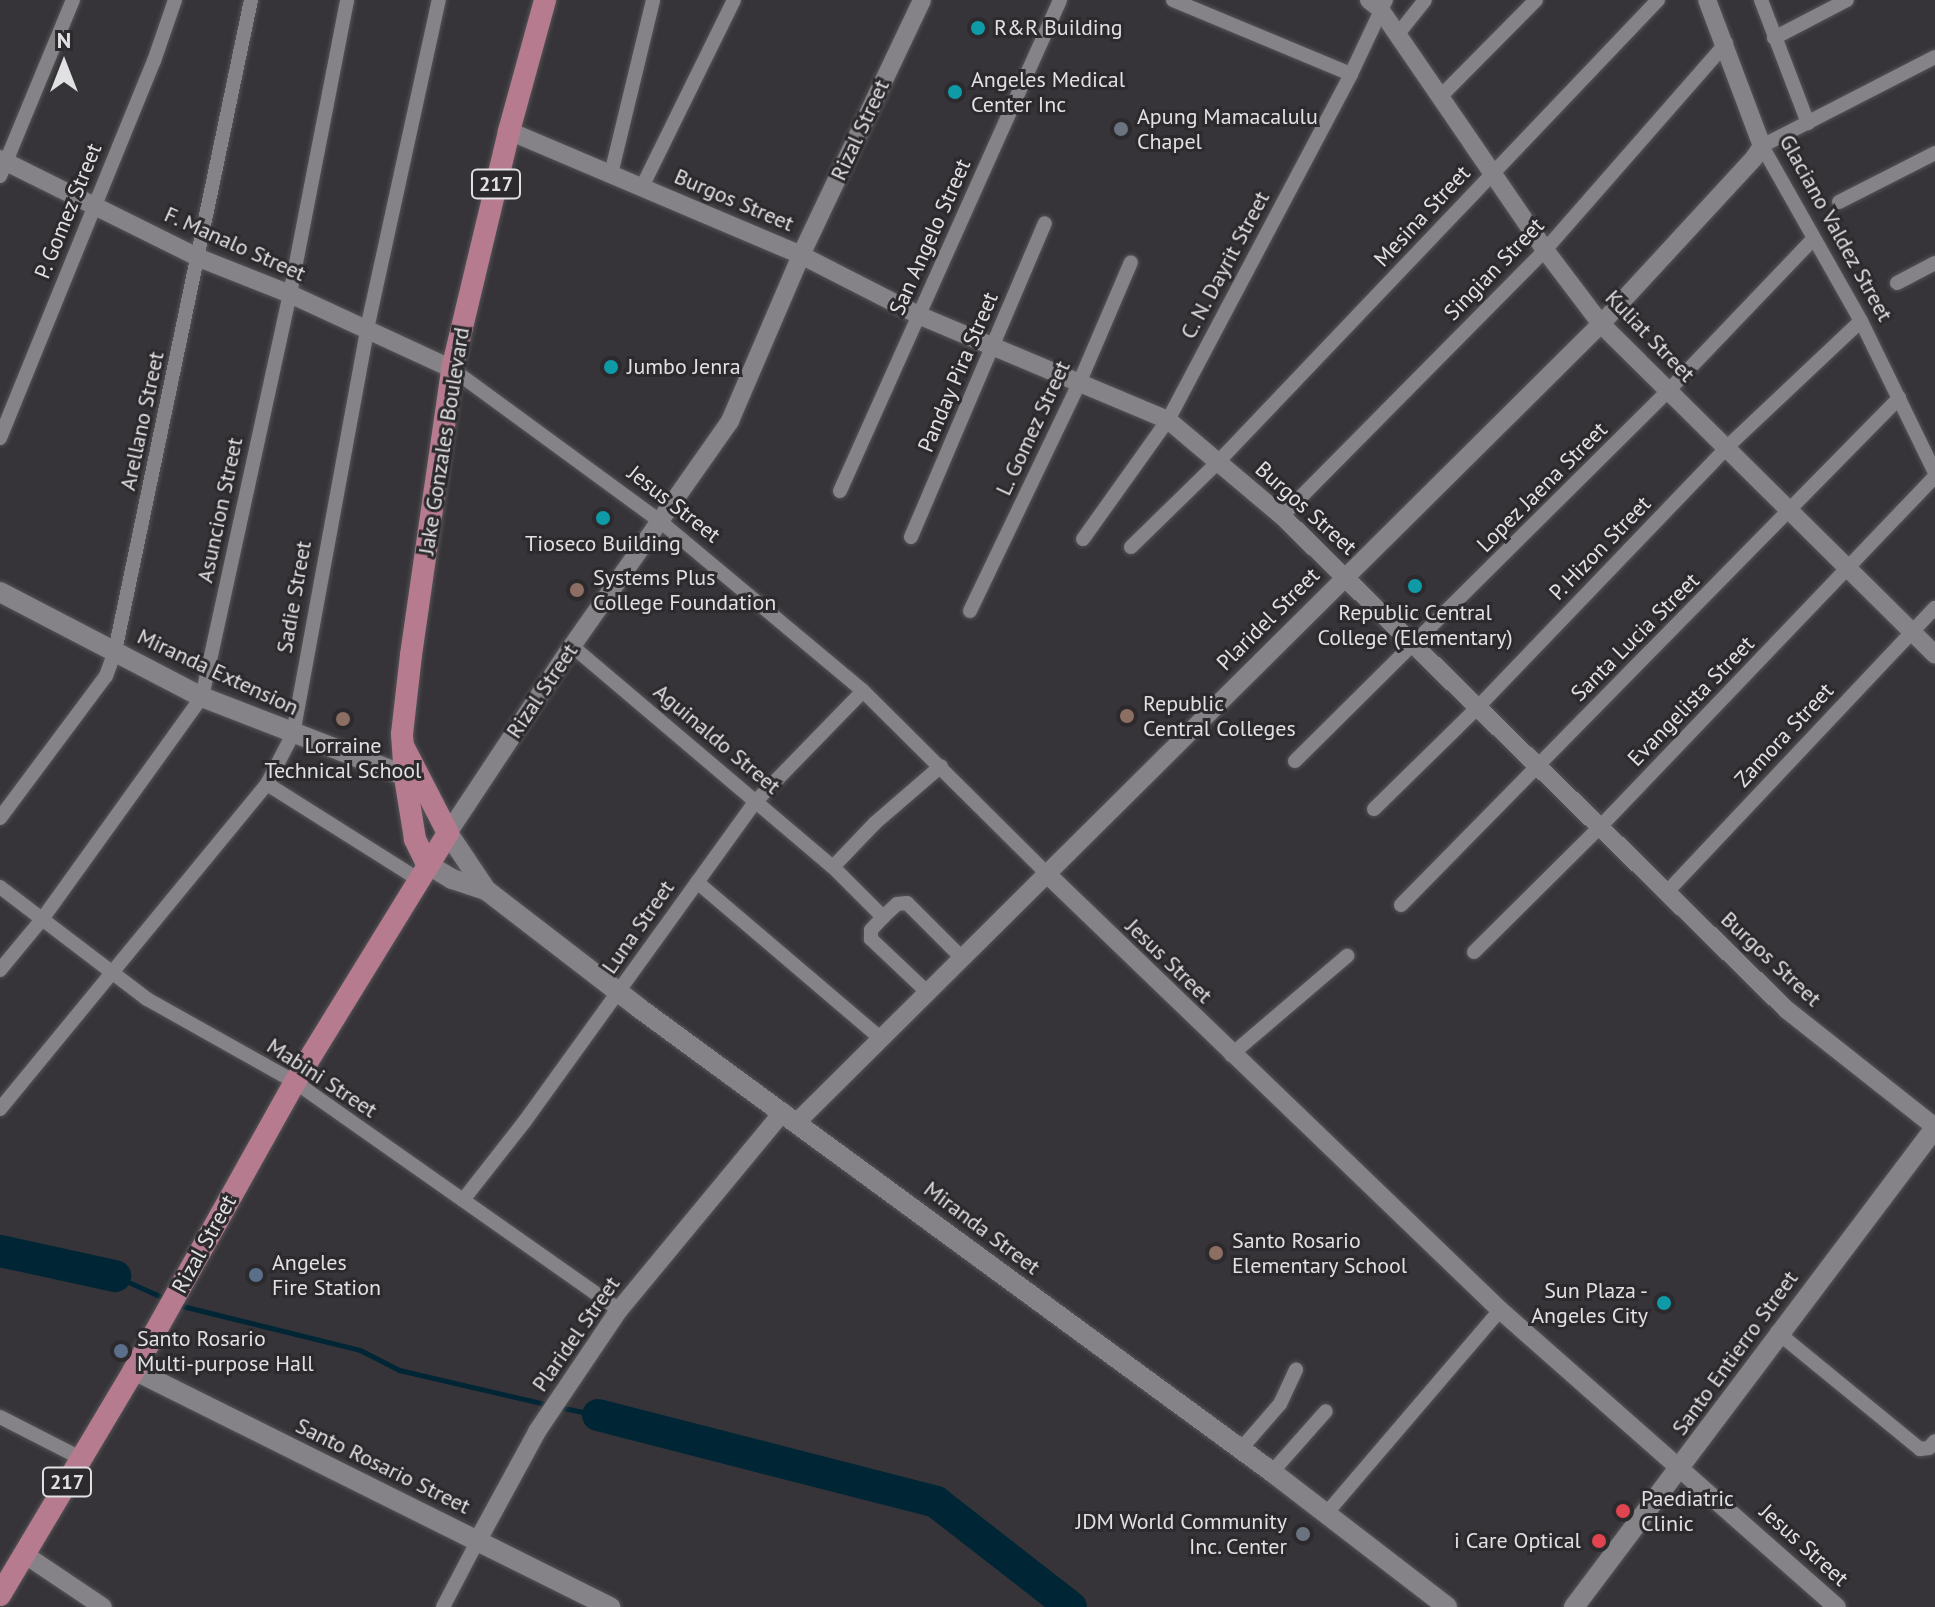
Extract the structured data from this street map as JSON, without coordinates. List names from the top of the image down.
{
  "streets": {
    "main road": [
      "Rizal Street",
      "217",
      "Jake Gonzales Boulevard",
      "Miranda Extension",
      "Miranda Street",
      "Santo Entierro Street",
      "Santo Rosario Street"
    ],
    "street": [
      "Burgos Street",
      "P. Gomez Street",
      "Mesina Street",
      "Glaciano Valdez Street",
      "San Angelo Street",
      "F. Manalo Street",
      "C. N. Dayrit Street",
      "Singian Street",
      "Kuliat Street",
      "Panday Pira Street",
      "Arellano Street",
      "L. Gomez Street",
      "Lopez Jaena Street",
      "Jesus Street",
      "Asuncion Street",
      "P. Hizon Street",
      "Sadie Street",
      "Plaridel Street",
      "Santa Lucia Street",
      "Evangelista Street",
      "Zamora Street",
      "Aguinaldo Street",
      "Luna Street",
      "Mabini Street"
    ]
  },
  "crossings": [
    ["Rizal Street", "217"],
    ["Rizal Street", "Burgos Street"],
    ["Rizal Street", "Jake Gonzales Boulevard"],
    ["Rizal Street", "Jesus Street"],
    ["Rizal Street", "Aguinaldo Street"],
    ["Rizal Street", "Mabini Street"],
    ["Rizal Street", "Miranda Street"],
    ["Rizal Street", "Santo Rosario Street"],
    ["217", "Santo Rosario Street"],
    ["Burgos Street", "Mesina Street"],
    ["Burgos Street", "San Angelo Street"],
    ["Burgos Street", "C. N. Dayrit Street"],
    ["Burgos Street", "Singian Street"],
    ["Burgos Street", "Panday Pira Street"],
    ["Burgos Street", "L. Gomez Street"],
    ["Burgos Street", "Jake Gonzales Boulevard"],
    ["Burgos Street", "Lopez Jaena Street"],
    ["Burgos Street", "P. Hizon Street"],
    ["Burgos Street", "Plaridel Street"],
    ["Burgos Street", "Santa Lucia Street"],
    ["Burgos Street", "Evangelista Street"],
    ["Burgos Street", "Zamora Street"],
    ["Burgos Street", "Santo Entierro Street"],
    ["P. Gomez Street", "F. Manalo Street"],
    ["Mesina Street", "Kuliat Street"],
    ["Glaciano Valdez Street", "Singian Street"],
    ["Glaciano Valdez Street", "Lopez Jaena Street"],
    ["Glaciano Valdez Street", "P. Hizon Street"],
    ["Glaciano Valdez Street", "Plaridel Street"],
    ["Glaciano Valdez Street", "Santa Lucia Street"],
    ["Glaciano Valdez Street", "Evangelista Street"],
    ["F. Manalo Street", "Arellano Street"],
    ["F. Manalo Street", "Jake Gonzales Boulevard"],
    ["F. Manalo Street", "Jesus Street"],
    ["F. Manalo Street", "Asuncion Street"],
    ["F. Manalo Street", "Sadie Street"],
    ["C. N. Dayrit Street", "Kuliat Street"],
    ["Singian Street", "Kuliat Street"],
    ["Kuliat Street", "Lopez Jaena Street"],
    ["Kuliat Street", "P. Hizon Street"],
    ["Kuliat Street", "Plaridel Street"],
    ["Kuliat Street", "Santa Lucia Street"],
    ["Kuliat Street", "Evangelista Street"],
    ["Kuliat Street", "Zamora Street"],
    ["Arellano Street", "Miranda Extension"],
    ["Jake Gonzales Boulevard", "Jesus Street"],
    ["Jake Gonzales Boulevard", "Miranda Extension"],
    ["Jake Gonzales Boulevard", "Miranda Street"],
    ["Jesus Street", "Plaridel Street"],
    ["Jesus Street", "Luna Street"],
    ["Jesus Street", "Santo Entierro Street"],
    ["Asuncion Street", "Miranda Extension"],
    ["Asuncion Street", "Mabini Street"],
    ["Sadie Street", "Miranda Extension"],
    ["Sadie Street", "Mabini Street"],
    ["Plaridel Street", "Mabini Street"],
    ["Plaridel Street", "Miranda Street"],
    ["Plaridel Street", "Santo Rosario Street"],
    ["Aguinaldo Street", "Luna Street"],
    ["Luna Street", "Mabini Street"],
    ["Luna Street", "Miranda Street"]
  ],
  "places": [
    "R&R Building",
    "Angeles Medical Center Inc",
    "Apung Mamacalulu Chapel",
    "Jumbo Jenra",
    "Tioseco Building",
    "Republic Central College (Elementary)",
    "Systems Plus College Foundation",
    "Republic Central Colleges",
    "Lorraine Technical School",
    "Santo Rosario Elementary School",
    "Angeles Fire Station",
    "Sun Plaza - Angeles City",
    "Santo Rosario Multi-purpose Hall",
    "Paediatric Clinic",
    "JDM World Community Inc. Center",
    "i Care Optical"
  ],
  "north": "top"
}
